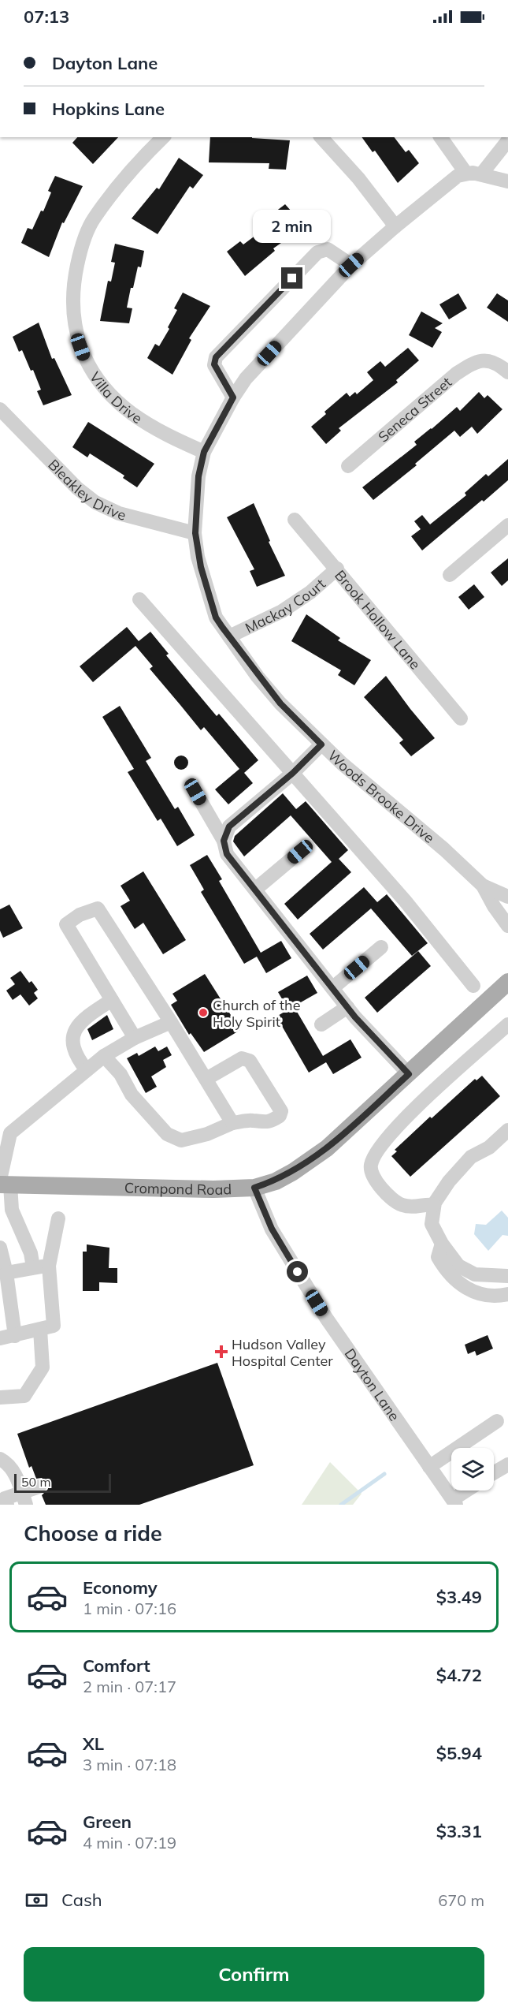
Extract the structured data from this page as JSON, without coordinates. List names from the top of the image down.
{
  "streets": {
    "main road": ["Crompond Road"],
    "street": [
      "Villa Drive",
      "Seneca Street",
      "Bleakley Drive",
      "Mackay Court",
      "Brook Hollow Lane",
      "Woods Brooke Drive",
      "Dayton Lane"
    ]
  },
  "crossings": [
    ["Villa Drive", "Woods Brooke Drive"],
    ["Bleakley Drive", "Woods Brooke Drive"],
    ["Mackay Court", "Brook Hollow Lane"],
    ["Mackay Court", "Woods Brooke Drive"],
    ["Crompond Road", "Dayton Lane"]
  ],
  "places": {
    "other": ["Church of the Holy Spirit"],
    "health": ["Hudson Valley Hospital Center"]
  },
  "scale_bar": "50 m",
  "page": {
    "status": "07:13",
    "banner": ["Dayton Lane", "Hopkins Lane"],
    "bubble": "2 min",
    "scale": "50 m",
    "heading": "Choose a ride",
    "list": [
      {
        "name": "Economy",
        "note": "1 min · 07:16",
        "value": "$3.49"
      },
      {
        "name": "Comfort",
        "note": "2 min · 07:17",
        "value": "$4.72"
      },
      {
        "name": "XL",
        "note": "3 min · 07:18",
        "value": "$5.94"
      },
      {
        "name": "Green",
        "note": "4 min · 07:19",
        "value": "$3.31"
      }
    ],
    "pay": ["Cash", "670 m"],
    "buttons": "Confirm"
  }
}
